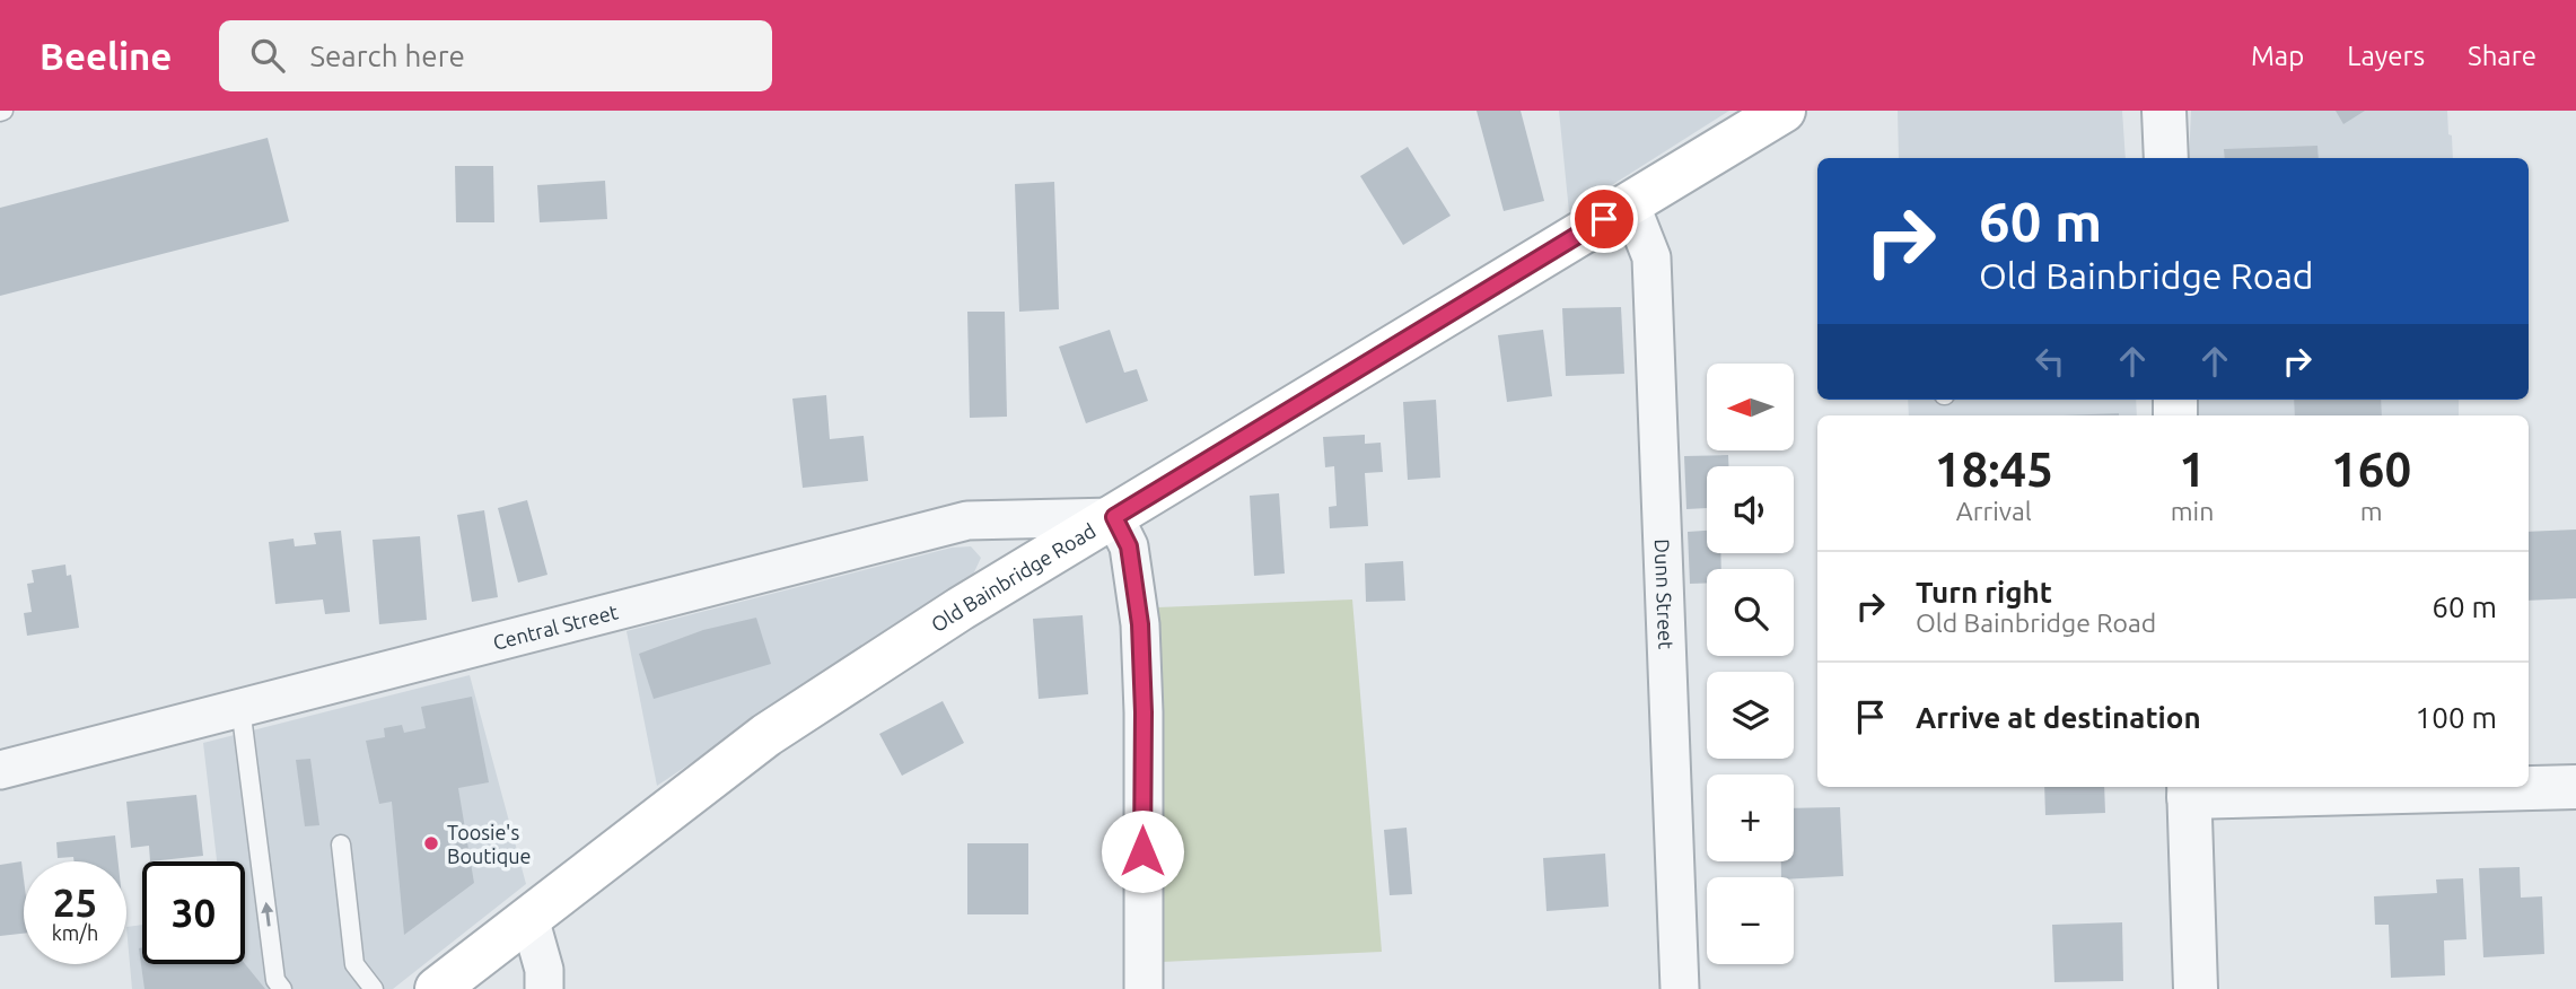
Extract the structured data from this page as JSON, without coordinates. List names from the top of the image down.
{
  "streets": {
    "main road": ["Old Bainbridge Road"],
    "street": ["Dunn Street", "Central Street"]
  },
  "crossings": [
    ["Old Bainbridge Road", "Dunn Street"],
    ["Old Bainbridge Road", "Central Street"]
  ],
  "places": ["Toosie's Boutique"],
  "north": "left",
  "page": {
    "header": "Beeline",
    "search": "Search here",
    "nav": ["Map", "Layers", "Share"],
    "turn": ["60 m", "Old Bainbridge Road"],
    "map_buttons": ["+", "−"],
    "eta": [
      "18:45",
      "Arrival",
      "1",
      "min",
      "160",
      "m"
    ],
    "list": [
      {
        "name": "Turn right",
        "note": "Old Bainbridge Road",
        "value": "60 m"
      },
      {
        "name": "Arrive at destination",
        "value": "100 m"
      }
    ],
    "speed": "25 km/h",
    "limit": "30"
  }
}
